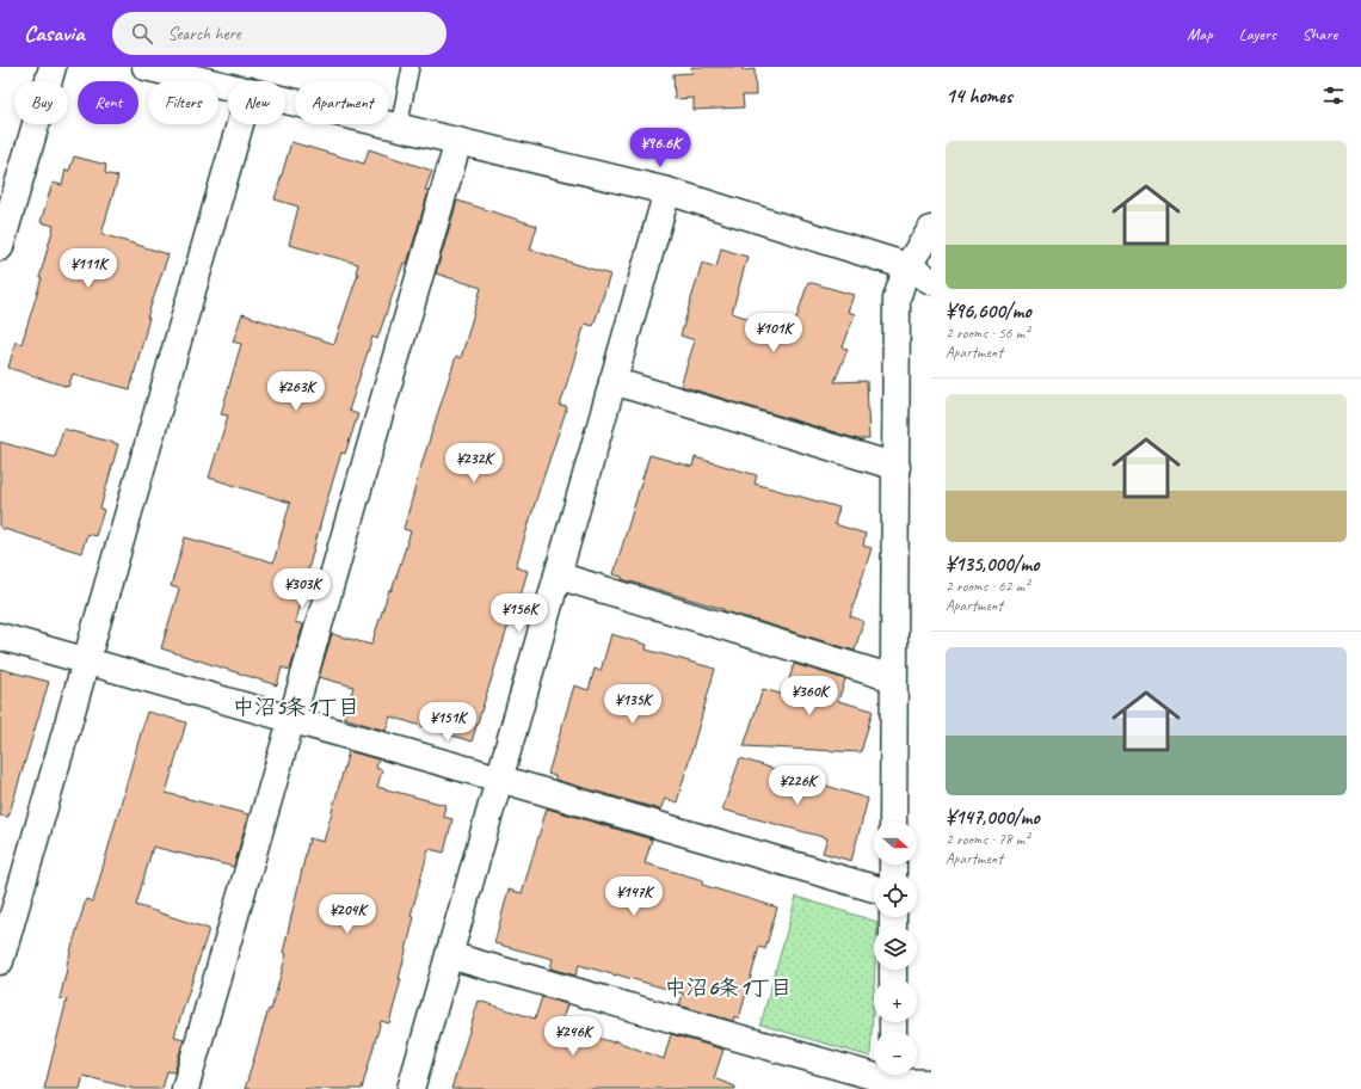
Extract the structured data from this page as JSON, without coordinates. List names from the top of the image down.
{
  "districts": ["中沼5条1丁目", "中沼6条1丁目"],
  "north": "right",
  "page": {
    "header": "Casavia",
    "search": "Search here",
    "nav": ["Map", "Layers", "Share"],
    "heading": "14 homes",
    "chip": [
      "Buy",
      "Rent",
      "Filters",
      "New",
      "Apartment"
    ],
    "list": [
      {
        "name": "¥96,600/mo",
        "note": "2 rooms · 56 m² · Apartment"
      },
      {
        "name": "¥135,000/mo",
        "note": "2 rooms · 62 m² · Apartment"
      },
      {
        "name": "¥147,000/mo",
        "note": "2 rooms · 78 m² · Apartment"
      }
    ],
    "price": [
      "¥96.6K",
      "¥111K",
      "¥101K",
      "¥263K",
      "¥232K",
      "¥303K",
      "¥156K",
      "¥360K",
      "¥135K",
      "¥151K",
      "¥226K",
      "¥147K",
      "¥204K",
      "¥246K"
    ],
    "map_buttons": ["+", "−"]
  }
}
